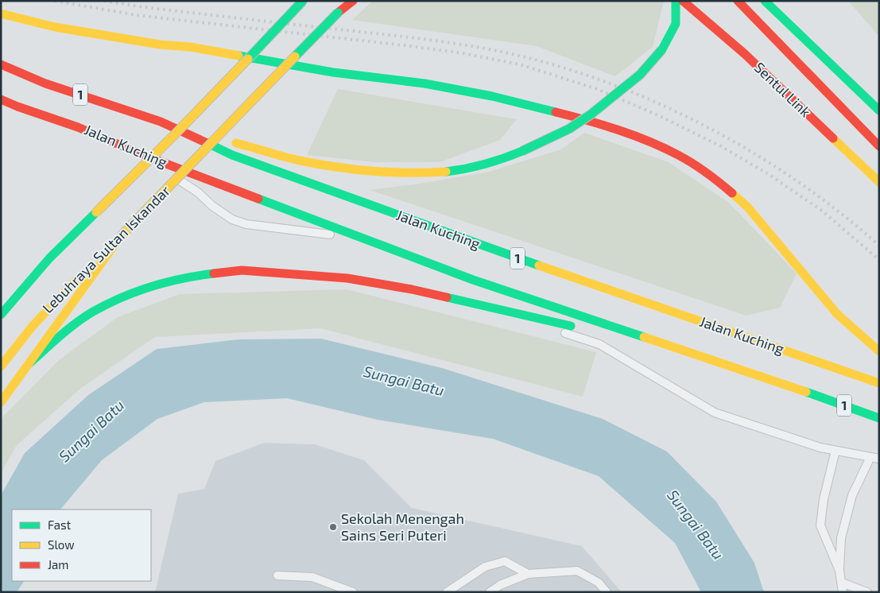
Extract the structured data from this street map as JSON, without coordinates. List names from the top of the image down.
{
  "streets": {
    "main road": [
      "Sentul Link",
      "1",
      "Jalan Kuching",
      "Lebuhraya Sultan Iskandar"
    ]
  },
  "water": ["Sungai Batu"],
  "places": ["Sekolah Menengah Sains Seri Puteri"],
  "legend": ["Fast", "Slow", "Jam"]
}
